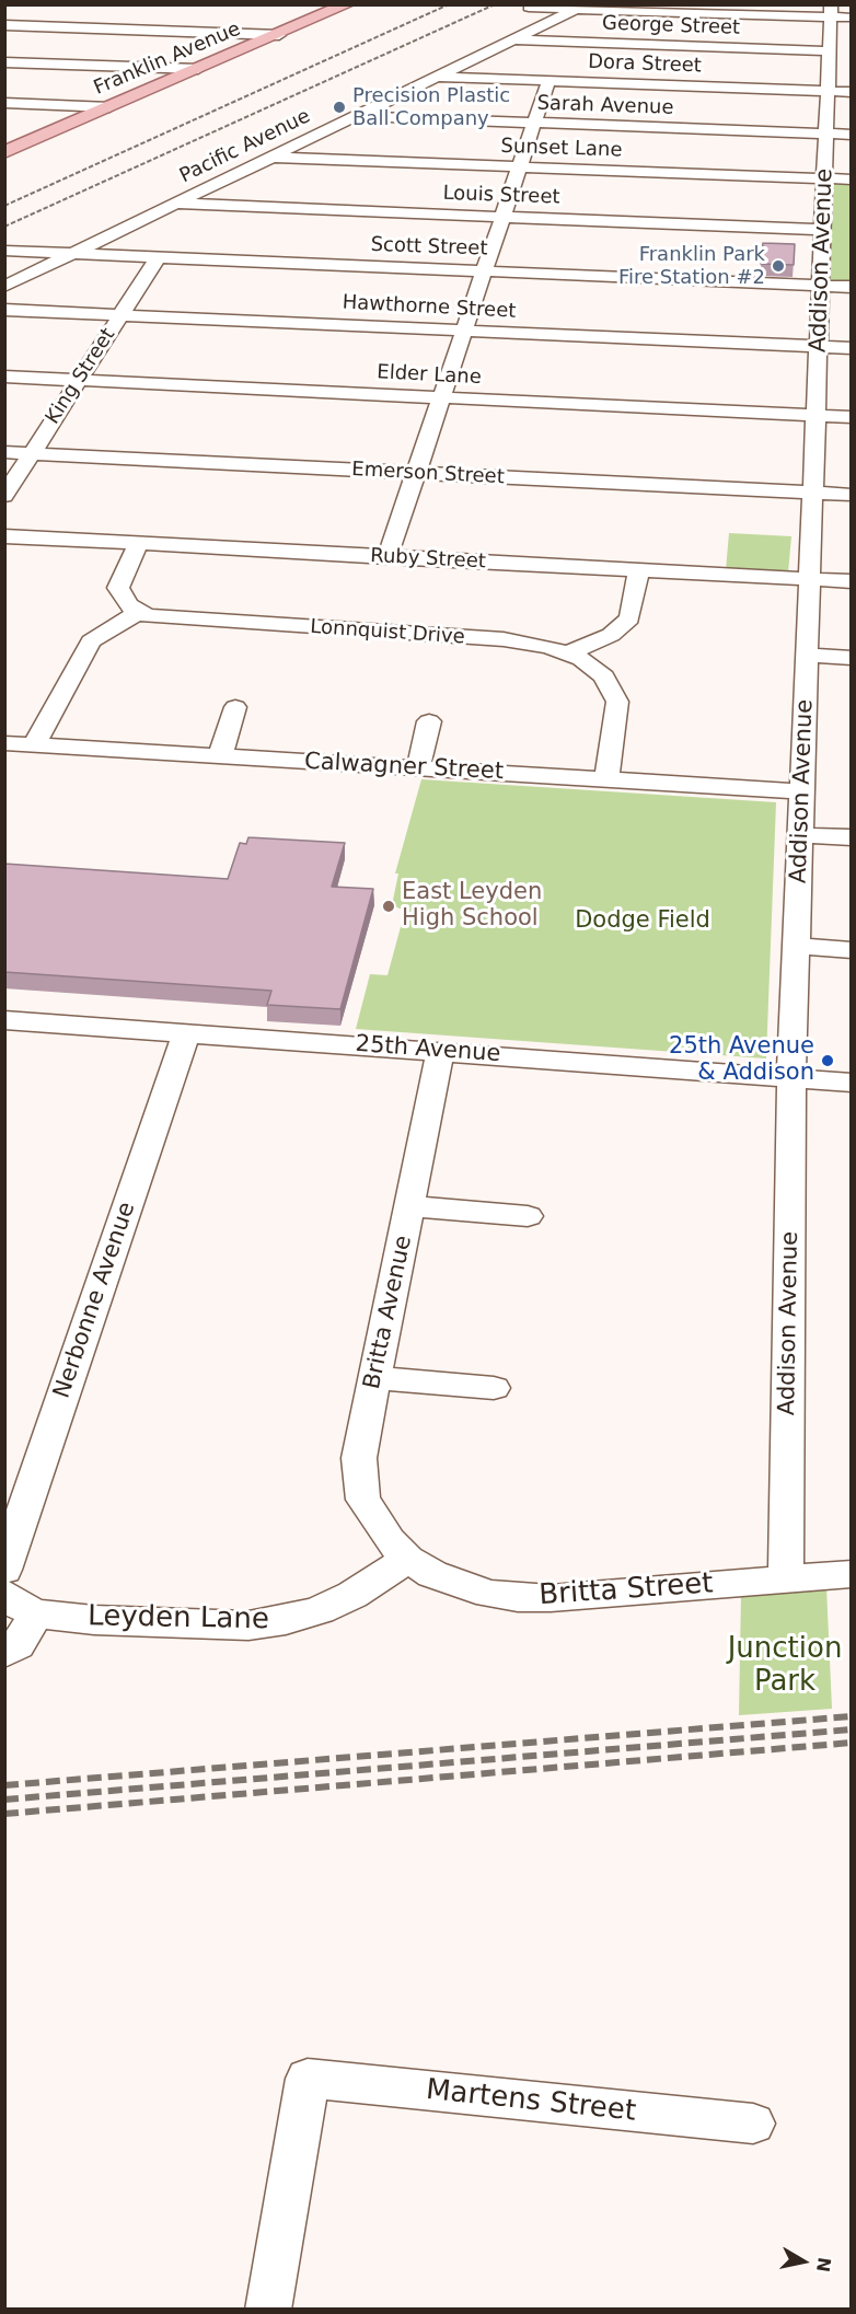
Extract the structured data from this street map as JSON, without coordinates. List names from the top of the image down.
{
  "streets": {
    "main road": ["Franklin Avenue"],
    "street": [
      "George Street",
      "Dora Street",
      "Sarah Avenue",
      "Pacific Avenue",
      "Sunset Lane",
      "Louis Street",
      "Scott Street",
      "Addison Avenue",
      "Hawthorne Street",
      "Elder Lane",
      "King Street",
      "Emerson Street",
      "Ruby Street",
      "Lonnquist Drive",
      "Calwagner Street",
      "25th Avenue",
      "Nerbonne Avenue",
      "Britta Avenue",
      "Britta Street",
      "Leyden Lane",
      "Martens Street"
    ]
  },
  "crossings": [
    ["George Street", "Pacific Avenue"],
    ["George Street", "Addison Avenue"],
    ["Dora Street", "Pacific Avenue"],
    ["Dora Street", "Addison Avenue"],
    ["Sarah Avenue", "Pacific Avenue"],
    ["Sarah Avenue", "Addison Avenue"],
    ["Pacific Avenue", "Sunset Lane"],
    ["Pacific Avenue", "Louis Street"],
    ["Pacific Avenue", "Scott Street"],
    ["Sunset Lane", "Addison Avenue"],
    ["Louis Street", "Addison Avenue"],
    ["Scott Street", "Addison Avenue"],
    ["Scott Street", "King Street"],
    ["Addison Avenue", "Hawthorne Street"],
    ["Addison Avenue", "Elder Lane"],
    ["Addison Avenue", "Emerson Street"],
    ["Addison Avenue", "Ruby Street"],
    ["Addison Avenue", "Calwagner Street"],
    ["Addison Avenue", "25th Avenue"],
    ["Addison Avenue", "Britta Street"],
    ["Hawthorne Street", "King Street"],
    ["Elder Lane", "King Street"],
    ["King Street", "Emerson Street"],
    ["Lonnquist Drive", "Calwagner Street"],
    ["25th Avenue", "Nerbonne Avenue"],
    ["25th Avenue", "Britta Avenue"],
    ["Nerbonne Avenue", "Leyden Lane"],
    ["Britta Avenue", "Britta Street"],
    ["Britta Avenue", "Leyden Lane"],
    ["Britta Street", "Leyden Lane"]
  ],
  "parks": ["Dodge Field", "Junction Park"],
  "places": [
    "Precision Plastic Ball Company",
    "Franklin Park Fire Station #2",
    "East Leyden High School",
    "25th Avenue & Addison"
  ],
  "north": "right"
}
